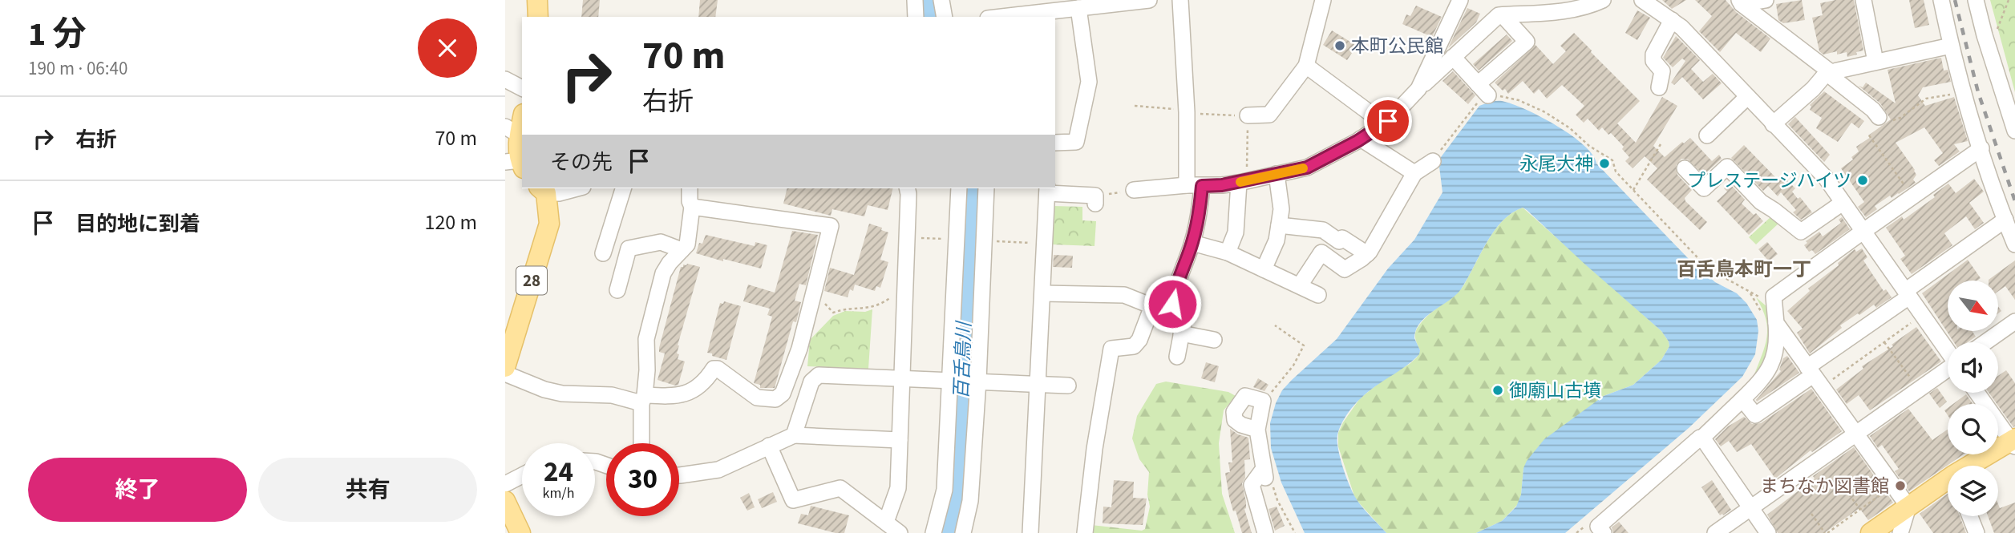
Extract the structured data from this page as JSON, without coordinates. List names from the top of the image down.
{
  "streets": {
    "main road": ["28"]
  },
  "districts": ["百舌鳥本町一丁"],
  "water": ["百舌鳥川"],
  "places": [
    "本町公民館",
    "永尾大神",
    "プレステージハイツ",
    "御廟山古墳",
    "まちなか図書館"
  ],
  "north": "bottom right",
  "page": {
    "heading": ["1 分", "190 m · 06:40"],
    "turn": ["70 m", "右折"],
    "list": [
      {
        "name": "右折",
        "value": "70 m"
      },
      {
        "name": "目的地に到着",
        "value": "120 m"
      }
    ],
    "then": "その先",
    "speed": "24 km/h",
    "limit": "30",
    "buttons": ["終了", "共有"]
  }
}
